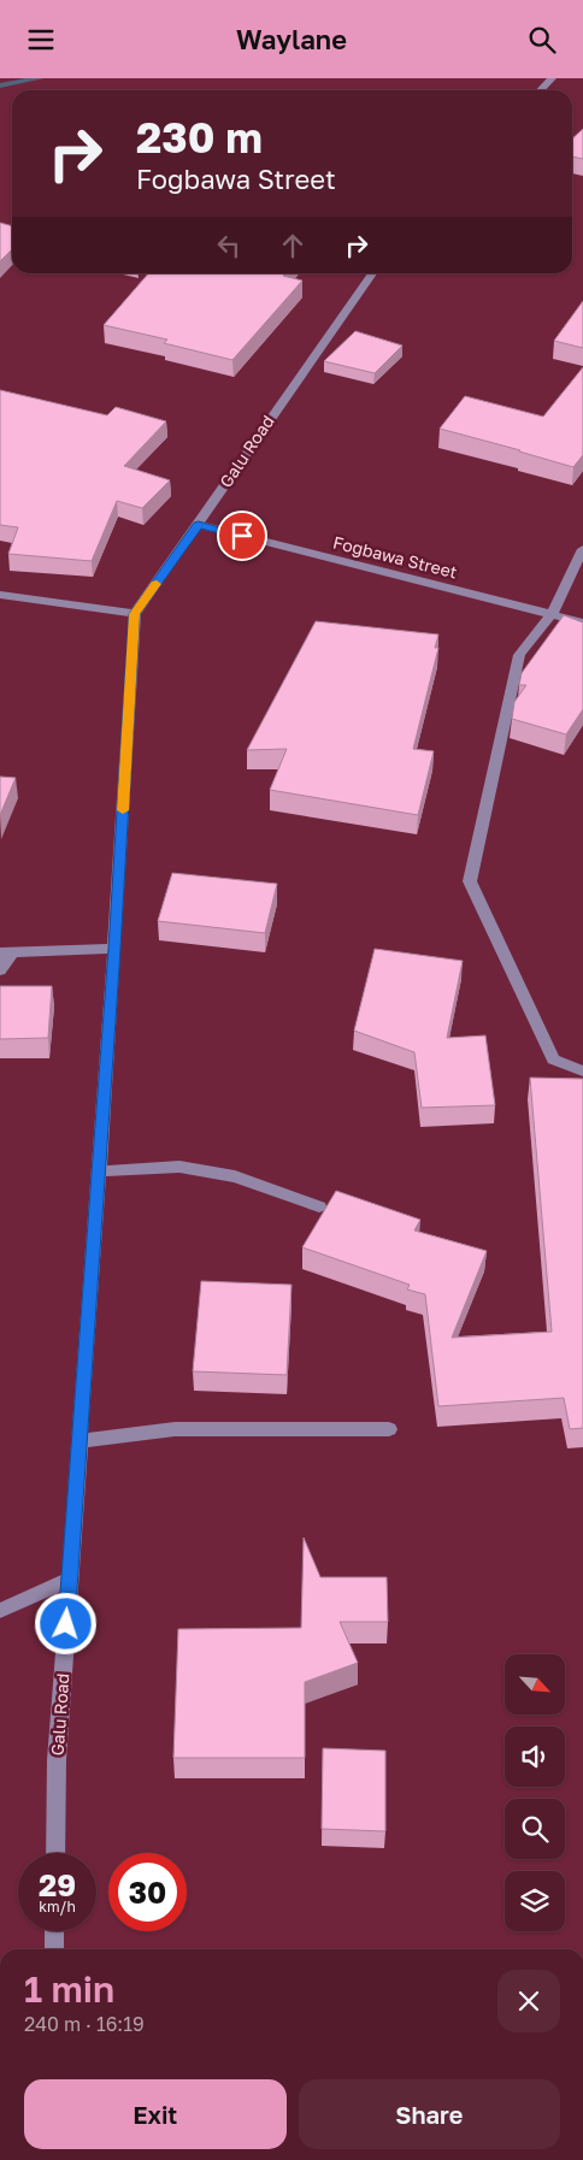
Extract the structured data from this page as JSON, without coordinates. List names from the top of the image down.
{
  "streets": {
    "street": ["Galu Road", "Fogbawa Street"]
  },
  "crossings": [
    ["Galu Road", "Fogbawa Street"]
  ],
  "north": "bottom right",
  "page": {
    "header": "Waylane",
    "turn": ["230 m", "Fogbawa Street"],
    "speed": "29 km/h",
    "limit": "30",
    "heading": ["1 min", "240 m · 16:19"],
    "buttons": ["Exit", "Share"]
  }
}
